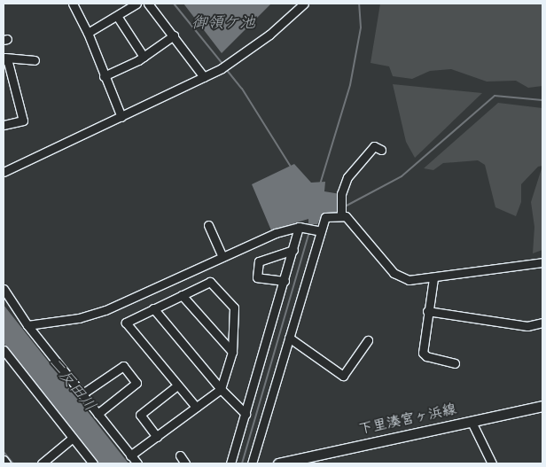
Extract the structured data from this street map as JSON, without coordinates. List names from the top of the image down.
{
  "streets": {
    "main road": ["下里湊宮ヶ浜線"]
  },
  "water": ["御領ケ池", "二反田川"]
}
